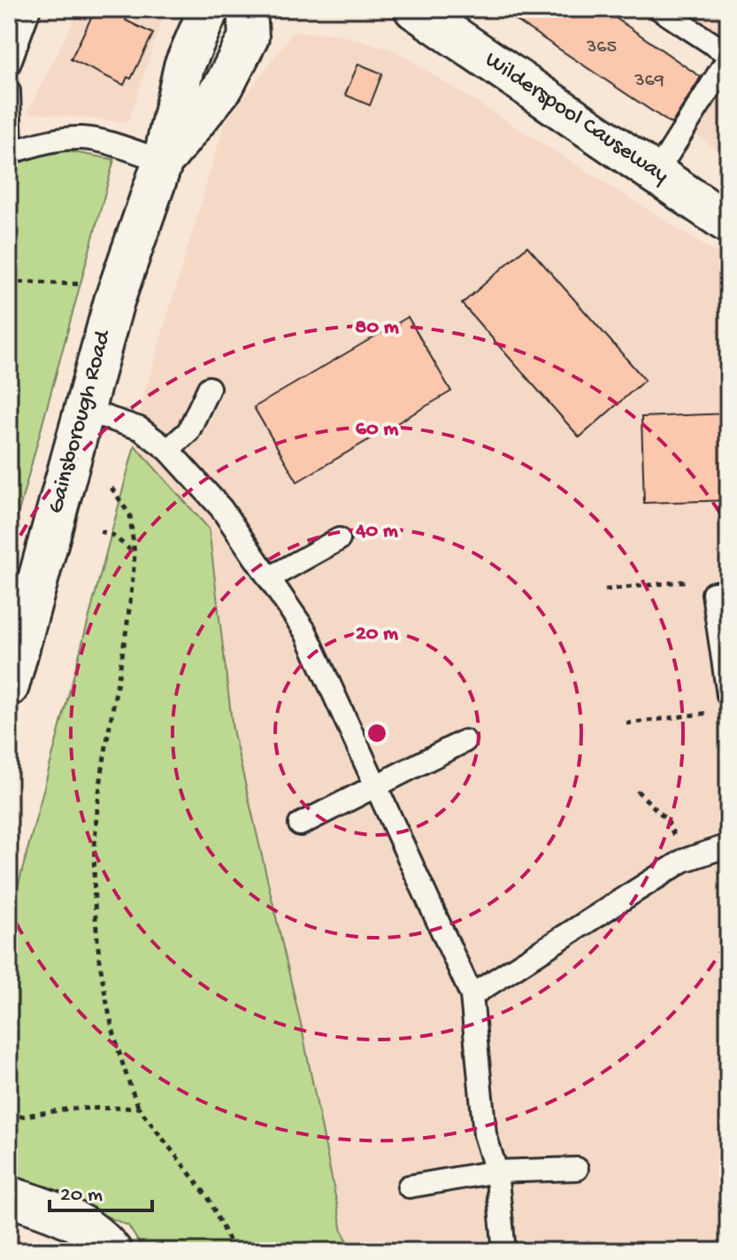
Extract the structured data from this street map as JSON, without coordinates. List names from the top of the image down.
{
  "streets": {
    "main road": ["Wilderspool Causeway", "Gainsborough Road"]
  },
  "house_numbers": ["365", "369"],
  "scale_bar": "20 m",
  "rings": [
    "80 m",
    "60 m",
    "40 m",
    "20 m"
  ]
}
